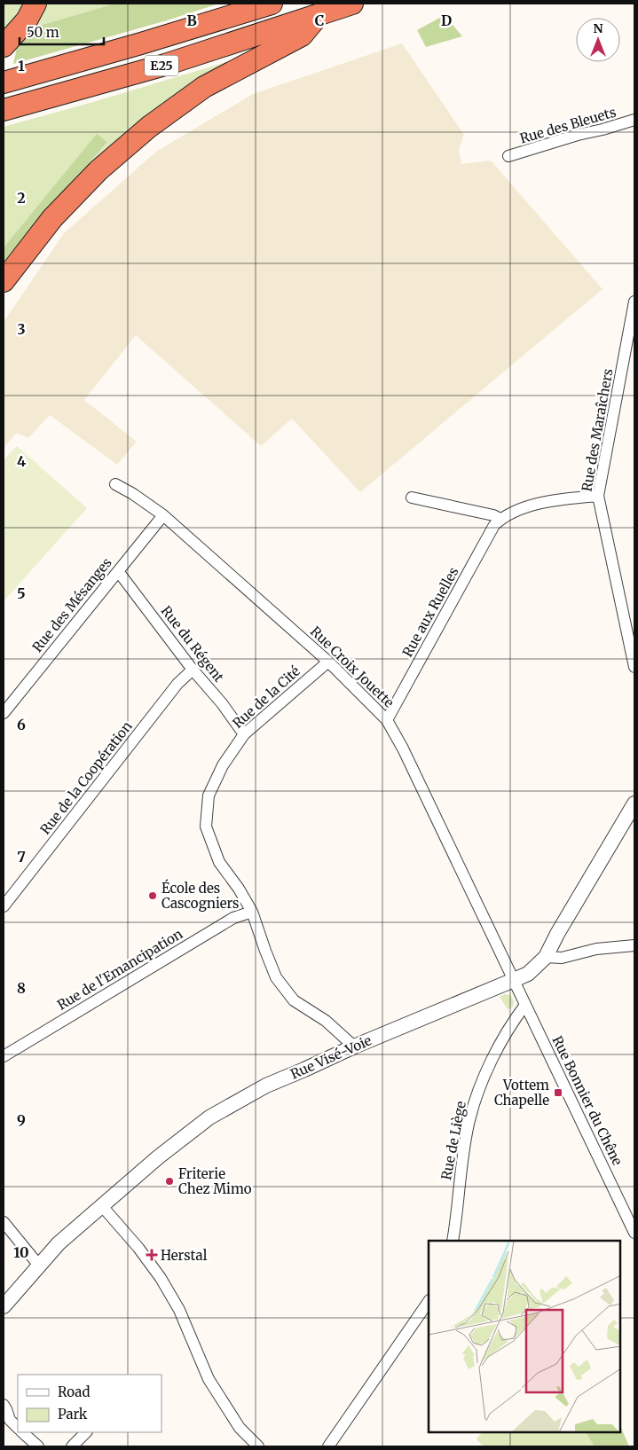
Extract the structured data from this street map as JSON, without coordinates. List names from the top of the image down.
{
  "streets": {
    "highway": ["E25"],
    "street": [
      "Rue des Bleuets",
      "Rue des Maraîchers",
      "Rue des Mésanges",
      "Rue aux Ruelles",
      "Rue du Régent",
      "Rue Croix Jouette",
      "Rue de la Cité",
      "Rue de la Coopération",
      "Rue de l'Emancipation",
      "Rue Visé-Voie",
      "Rue Bonnier du Chêne",
      "Rue de Liège"
    ]
  },
  "crossings": [
    ["Rue des Mésanges", "Rue du Régent"],
    ["Rue des Mésanges", "Rue Croix Jouette"],
    ["Rue aux Ruelles", "Rue Croix Jouette"],
    ["Rue du Régent", "Rue de la Cité"],
    ["Rue du Régent", "Rue de la Coopération"],
    ["Rue Croix Jouette", "Rue de la Cité"],
    ["Rue Croix Jouette", "Rue Visé-Voie"],
    ["Rue Croix Jouette", "Rue Bonnier du Chêne"],
    ["Rue de la Cité", "Rue de l'Emancipation"],
    ["Rue de la Cité", "Rue Visé-Voie"],
    ["Rue Visé-Voie", "Rue Bonnier du Chêne"],
    ["Rue Bonnier du Chêne", "Rue de Liège"]
  ],
  "places": {
    "other": ["École des Cascogniers", "Friterie Chez Mimo"],
    "transit": ["Vottem Chapelle"],
    "health": ["Herstal"]
  },
  "legend": ["Road", "Park"],
  "scale_bar": "50 m",
  "north": "top",
  "grid": {
    "columns": ["B", "C", "D"],
    "rows": [
      "1",
      "2",
      "3",
      "4",
      "5",
      "6",
      "7",
      "8",
      "9",
      "10"
    ]
  }
}
